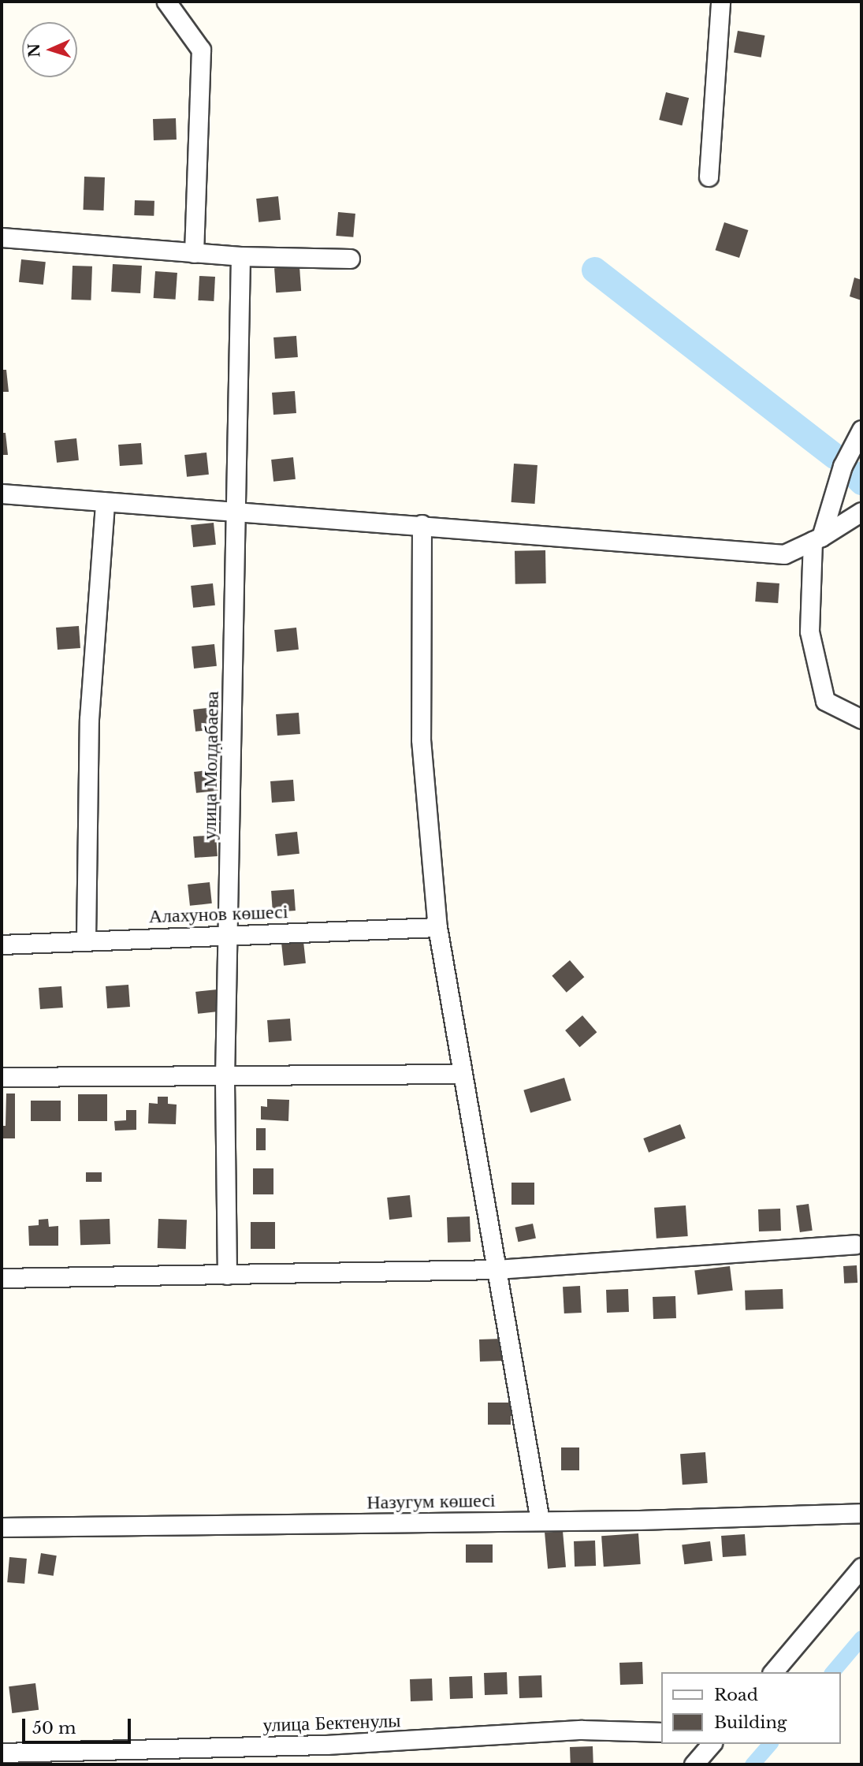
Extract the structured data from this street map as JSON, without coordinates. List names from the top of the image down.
{
  "streets": {
    "street": [
      "улица Молдабаева",
      "Алахунов көшесі",
      "Назугум көшесі",
      "улица Бектенулы"
    ]
  },
  "crossings": [
    ["улица Молдабаева", "Алахунов көшесі"]
  ],
  "legend": ["Road", "Building"],
  "scale_bar": "50 m",
  "north": "left"
}
